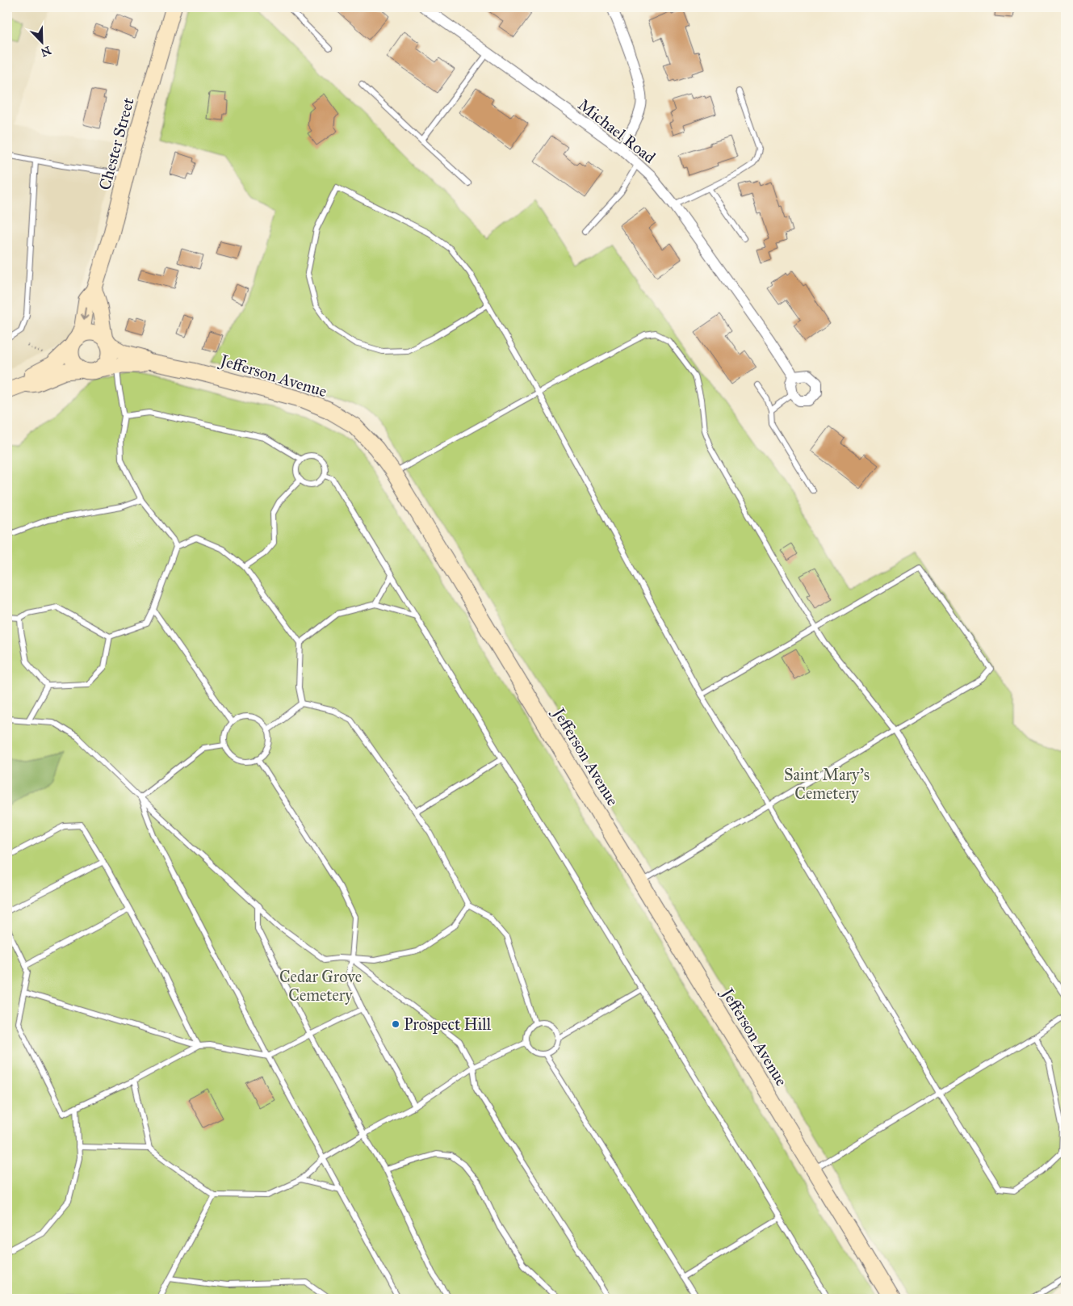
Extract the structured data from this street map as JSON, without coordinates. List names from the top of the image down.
{
  "streets": {
    "main road": ["Chester Street", "Jefferson Avenue"],
    "street": ["Michael Road"]
  },
  "crossings": [
    ["Chester Street", "Jefferson Avenue"]
  ],
  "parks": ["Saint Mary's Cemetery", "Cedar Grove Cemetery"],
  "places": ["Prospect Hill"],
  "north": "bottom right"
}
